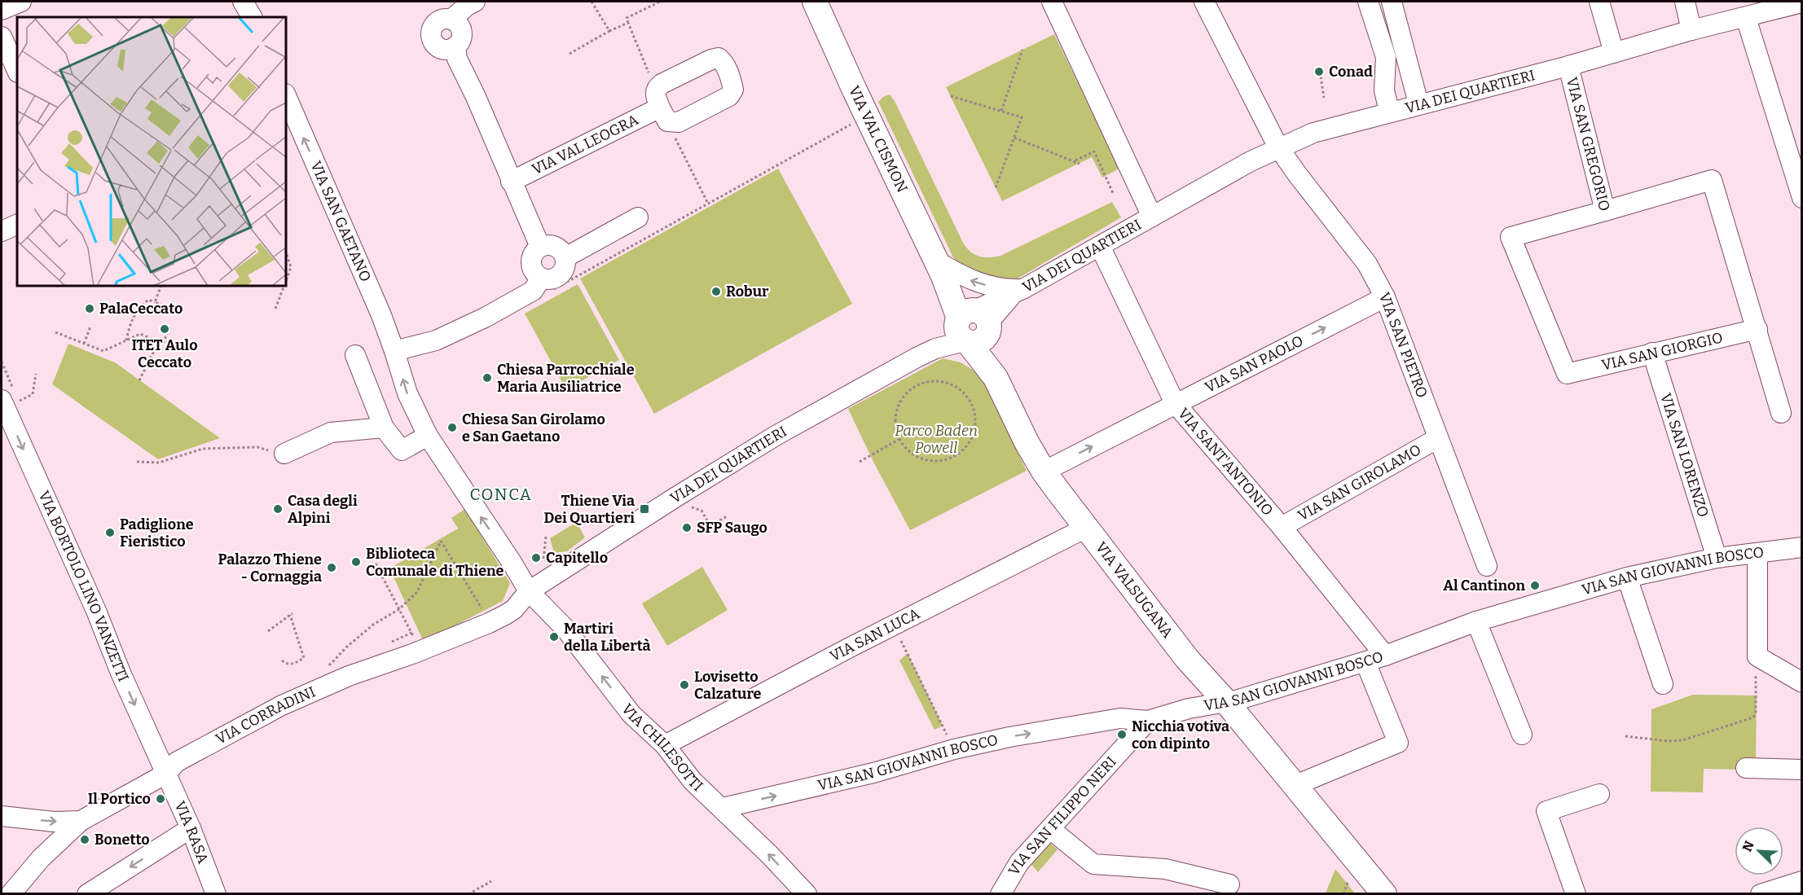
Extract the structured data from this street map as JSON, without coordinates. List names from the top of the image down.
{
  "streets": {
    "main road": ["VIA VAL CISMON", "VIA VALSUGANA"],
    "street": [
      "VIA DEI QUARTIERI",
      "VIA SAN GREGORIO",
      "VIA VAL LEOGRA",
      "VIA SAN GAETANO",
      "VIA SAN PIETRO",
      "VIA SAN GIORGIO",
      "VIA SAN PAOLO",
      "VIA SAN LORENZO",
      "VIA SANT'ANTONIO",
      "VIA SAN GIROLAMO",
      "VIA SAN GIOVANNI BOSCO",
      "VIA BORTOLO LINO VANZETTI",
      "VIA SAN LUCA",
      "VIA CORRADINI",
      "VIA CHILESOTTI",
      "VIA SAN FILIPPO NERI",
      "VIA RASA"
    ]
  },
  "crossings": [
    ["VIA DEI QUARTIERI", "VIA VAL CISMON"],
    ["VIA DEI QUARTIERI", "VIA SAN GREGORIO"],
    ["VIA DEI QUARTIERI", "VIA SAN GAETANO"],
    ["VIA DEI QUARTIERI", "VIA SAN PIETRO"],
    ["VIA DEI QUARTIERI", "VIA SANT'ANTONIO"],
    ["VIA DEI QUARTIERI", "VIA VALSUGANA"],
    ["VIA DEI QUARTIERI", "VIA CORRADINI"],
    ["VIA DEI QUARTIERI", "VIA CHILESOTTI"],
    ["VIA VAL CISMON", "VIA VALSUGANA"],
    ["VIA SAN GREGORIO", "VIA SAN GIORGIO"],
    ["VIA SAN GAETANO", "VIA CORRADINI"],
    ["VIA SAN GAETANO", "VIA CHILESOTTI"],
    ["VIA SAN PIETRO", "VIA SAN PAOLO"],
    ["VIA SAN PIETRO", "VIA SAN GIROLAMO"],
    ["VIA SAN GIORGIO", "VIA SAN LORENZO"],
    ["VIA SAN PAOLO", "VIA SANT'ANTONIO"],
    ["VIA SAN PAOLO", "VIA VALSUGANA"],
    ["VIA SAN LORENZO", "VIA SAN GIOVANNI BOSCO"],
    ["VIA SANT'ANTONIO", "VIA SAN GIROLAMO"],
    ["VIA SANT'ANTONIO", "VIA SAN GIOVANNI BOSCO"],
    ["VIA SAN GIOVANNI BOSCO", "VIA VALSUGANA"],
    ["VIA SAN GIOVANNI BOSCO", "VIA CHILESOTTI"],
    ["VIA SAN GIOVANNI BOSCO", "VIA SAN FILIPPO NERI"],
    ["VIA BORTOLO LINO VANZETTI", "VIA CORRADINI"],
    ["VIA BORTOLO LINO VANZETTI", "VIA RASA"],
    ["VIA VALSUGANA", "VIA SAN LUCA"],
    ["VIA SAN LUCA", "VIA CHILESOTTI"],
    ["VIA CORRADINI", "VIA CHILESOTTI"],
    ["VIA CORRADINI", "VIA RASA"]
  ],
  "one_way": [
    "VIA SAN GAETANO",
    "VIA SAN PAOLO",
    "VIA SAN GIOVANNI BOSCO",
    "VIA BORTOLO LINO VANZETTI",
    "VIA CHILESOTTI"
  ],
  "districts": ["CONCA"],
  "parks": ["Parco Baden Powell"],
  "places": {
    "other": [
      "Conad",
      "Robur",
      "PalaCeccato",
      "ITET Aulo Ceccato",
      "Chiesa Parrocchiale Maria Ausiliatrice",
      "Chiesa San Girolamo e San Gaetano",
      "Casa degli Alpini",
      "SFP Saugo",
      "Padiglione Fieristico",
      "Capitello",
      "Biblioteca Comunale di Thiene",
      "Palazzo Thiene - Cornaggia",
      "Al Cantinon",
      "Martiri della Libertà",
      "Lovisetto Calzature",
      "Nicchia votiva con dipinto",
      "Il Portico",
      "Bonetto"
    ],
    "transit": ["Thiene Via Dei Quartieri"]
  },
  "north": "top left"
}
